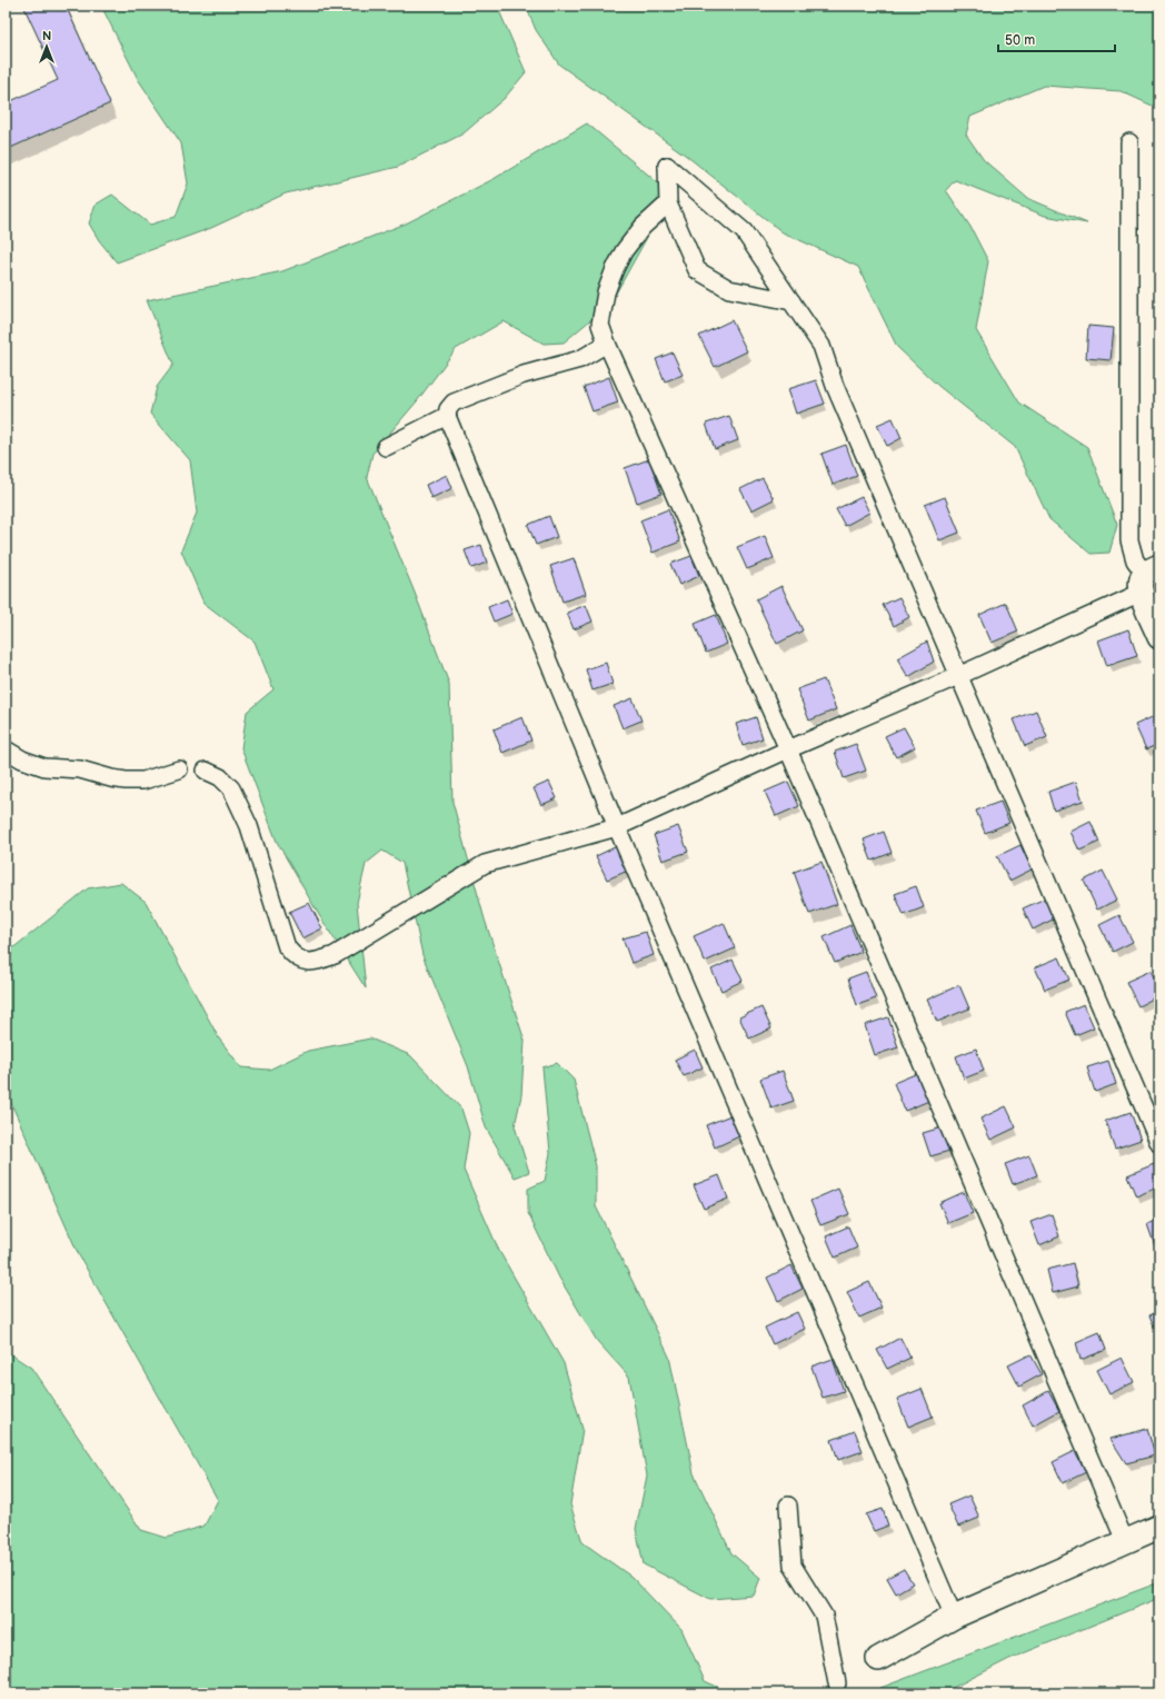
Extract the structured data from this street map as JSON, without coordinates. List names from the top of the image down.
{
  "scale_bar": "50 m",
  "north": "top"
}
